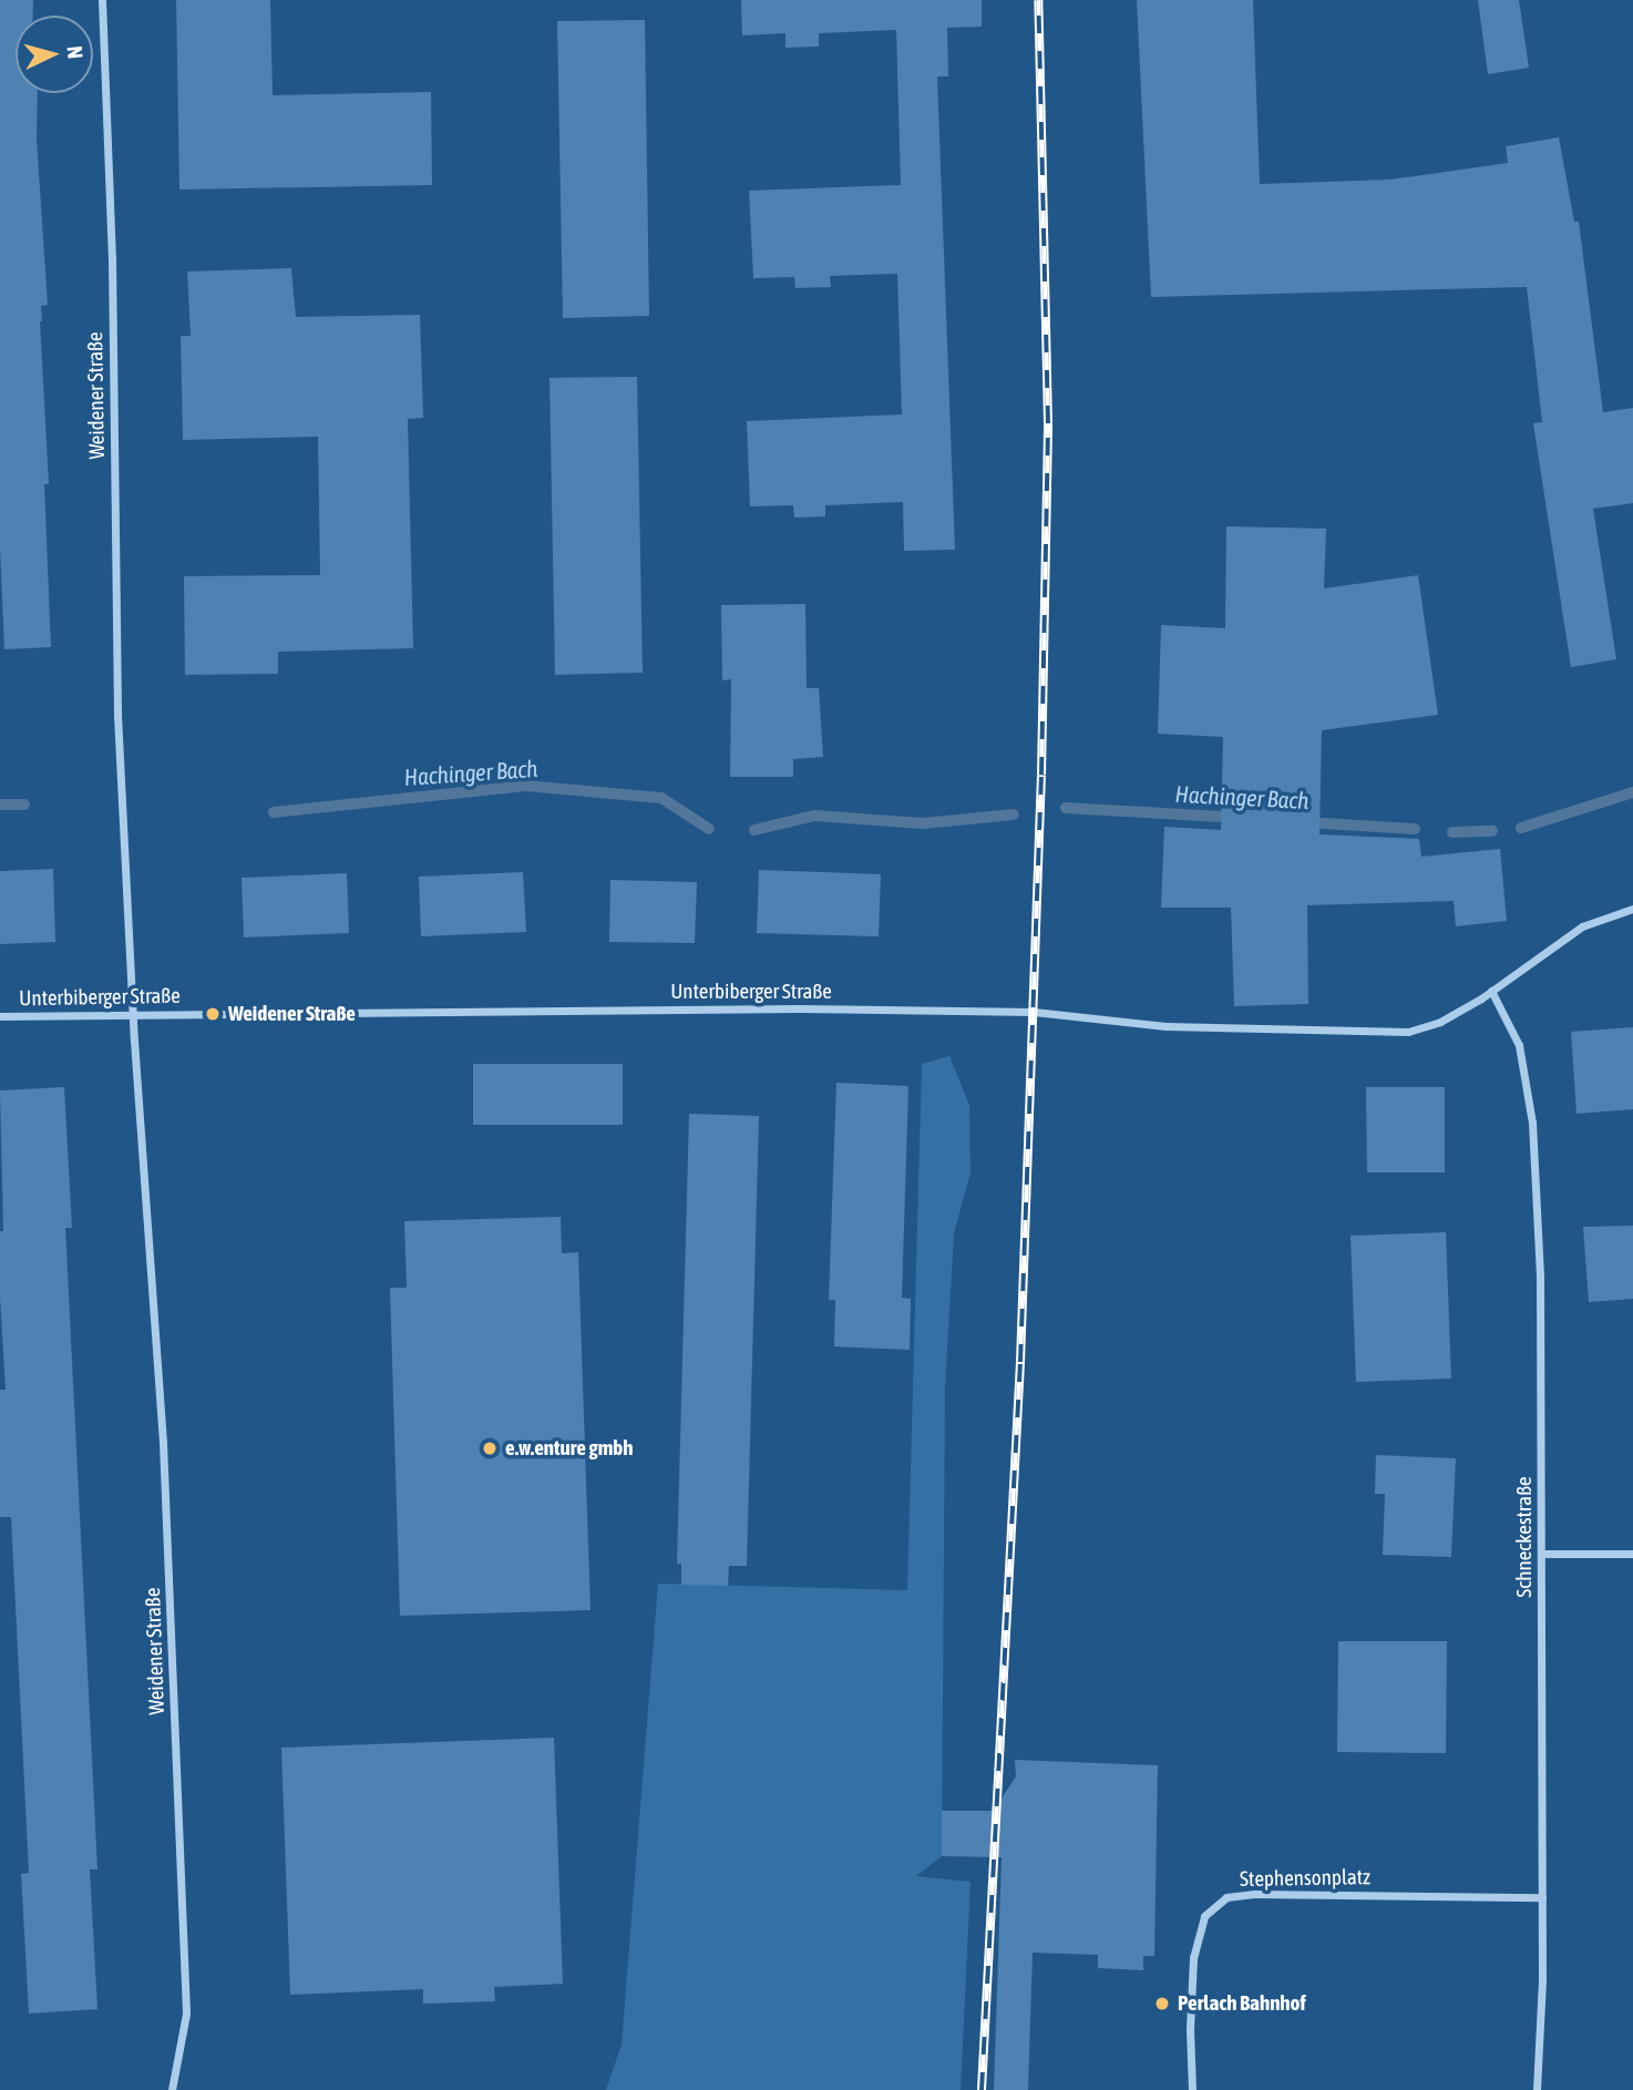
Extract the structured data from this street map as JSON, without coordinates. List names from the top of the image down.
{
  "streets": {
    "street": [
      "Weidener Straße",
      "Unterbiberger Straße",
      "Schneckestraße",
      "Stephensonplatz"
    ]
  },
  "crossings": [
    ["Weidener Straße", "Unterbiberger Straße"],
    ["Unterbiberger Straße", "Schneckestraße"],
    ["Schneckestraße", "Stephensonplatz"]
  ],
  "water": ["Hachinger Bach"],
  "places": ["Weidener Straße", "e.w.enture gmbh", "Perlach Bahnhof"],
  "north": "right"
}
